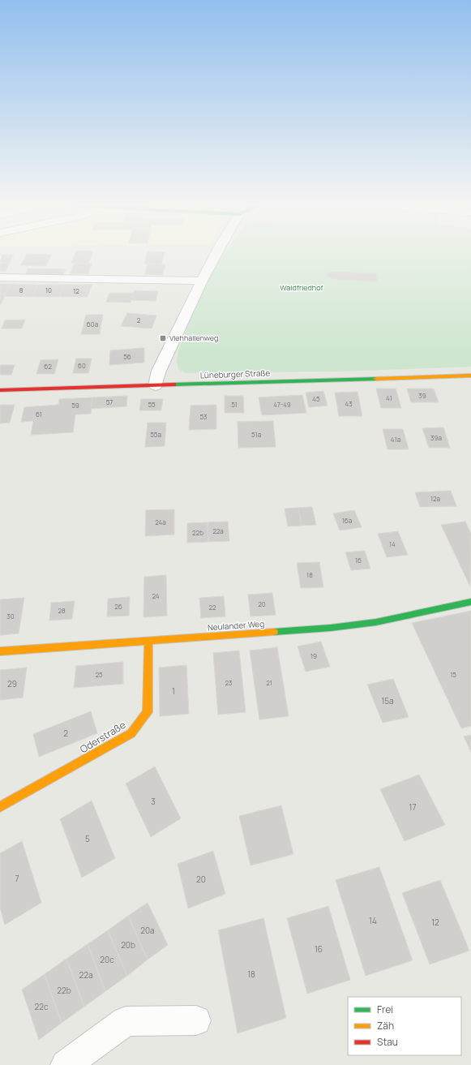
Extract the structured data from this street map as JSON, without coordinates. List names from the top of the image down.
{
  "streets": {
    "street": ["Lüneburger Straße", "Neulander Weg", "Oderstraße"]
  },
  "crossings": [
    ["Neulander Weg", "Oderstraße"]
  ],
  "parks": ["Waldfriedhof"],
  "places": {
    "transit": ["Viehhallenweg"]
  },
  "house_numbers": [
    "8",
    "10",
    "12",
    "2",
    "60a",
    "56",
    "60",
    "62",
    "39",
    "41",
    "45",
    "57",
    "43",
    "55",
    "51",
    "47-49",
    "59",
    "61",
    "53",
    "55a",
    "51a",
    "39a",
    "41a",
    "12a",
    "16a",
    "24a",
    "22a",
    "22b",
    "14",
    "16",
    "18",
    "24",
    "20",
    "26",
    "22",
    "28",
    "30",
    "19",
    "25",
    "15",
    "23",
    "21",
    "29",
    "1",
    "15a",
    "2",
    "3",
    "17",
    "5",
    "7",
    "20",
    "14",
    "12",
    "20a",
    "20b",
    "16",
    "20c",
    "18",
    "22a",
    "22b",
    "22c"
  ],
  "legend": ["Frei", "Zäh", "Stau"]
}
